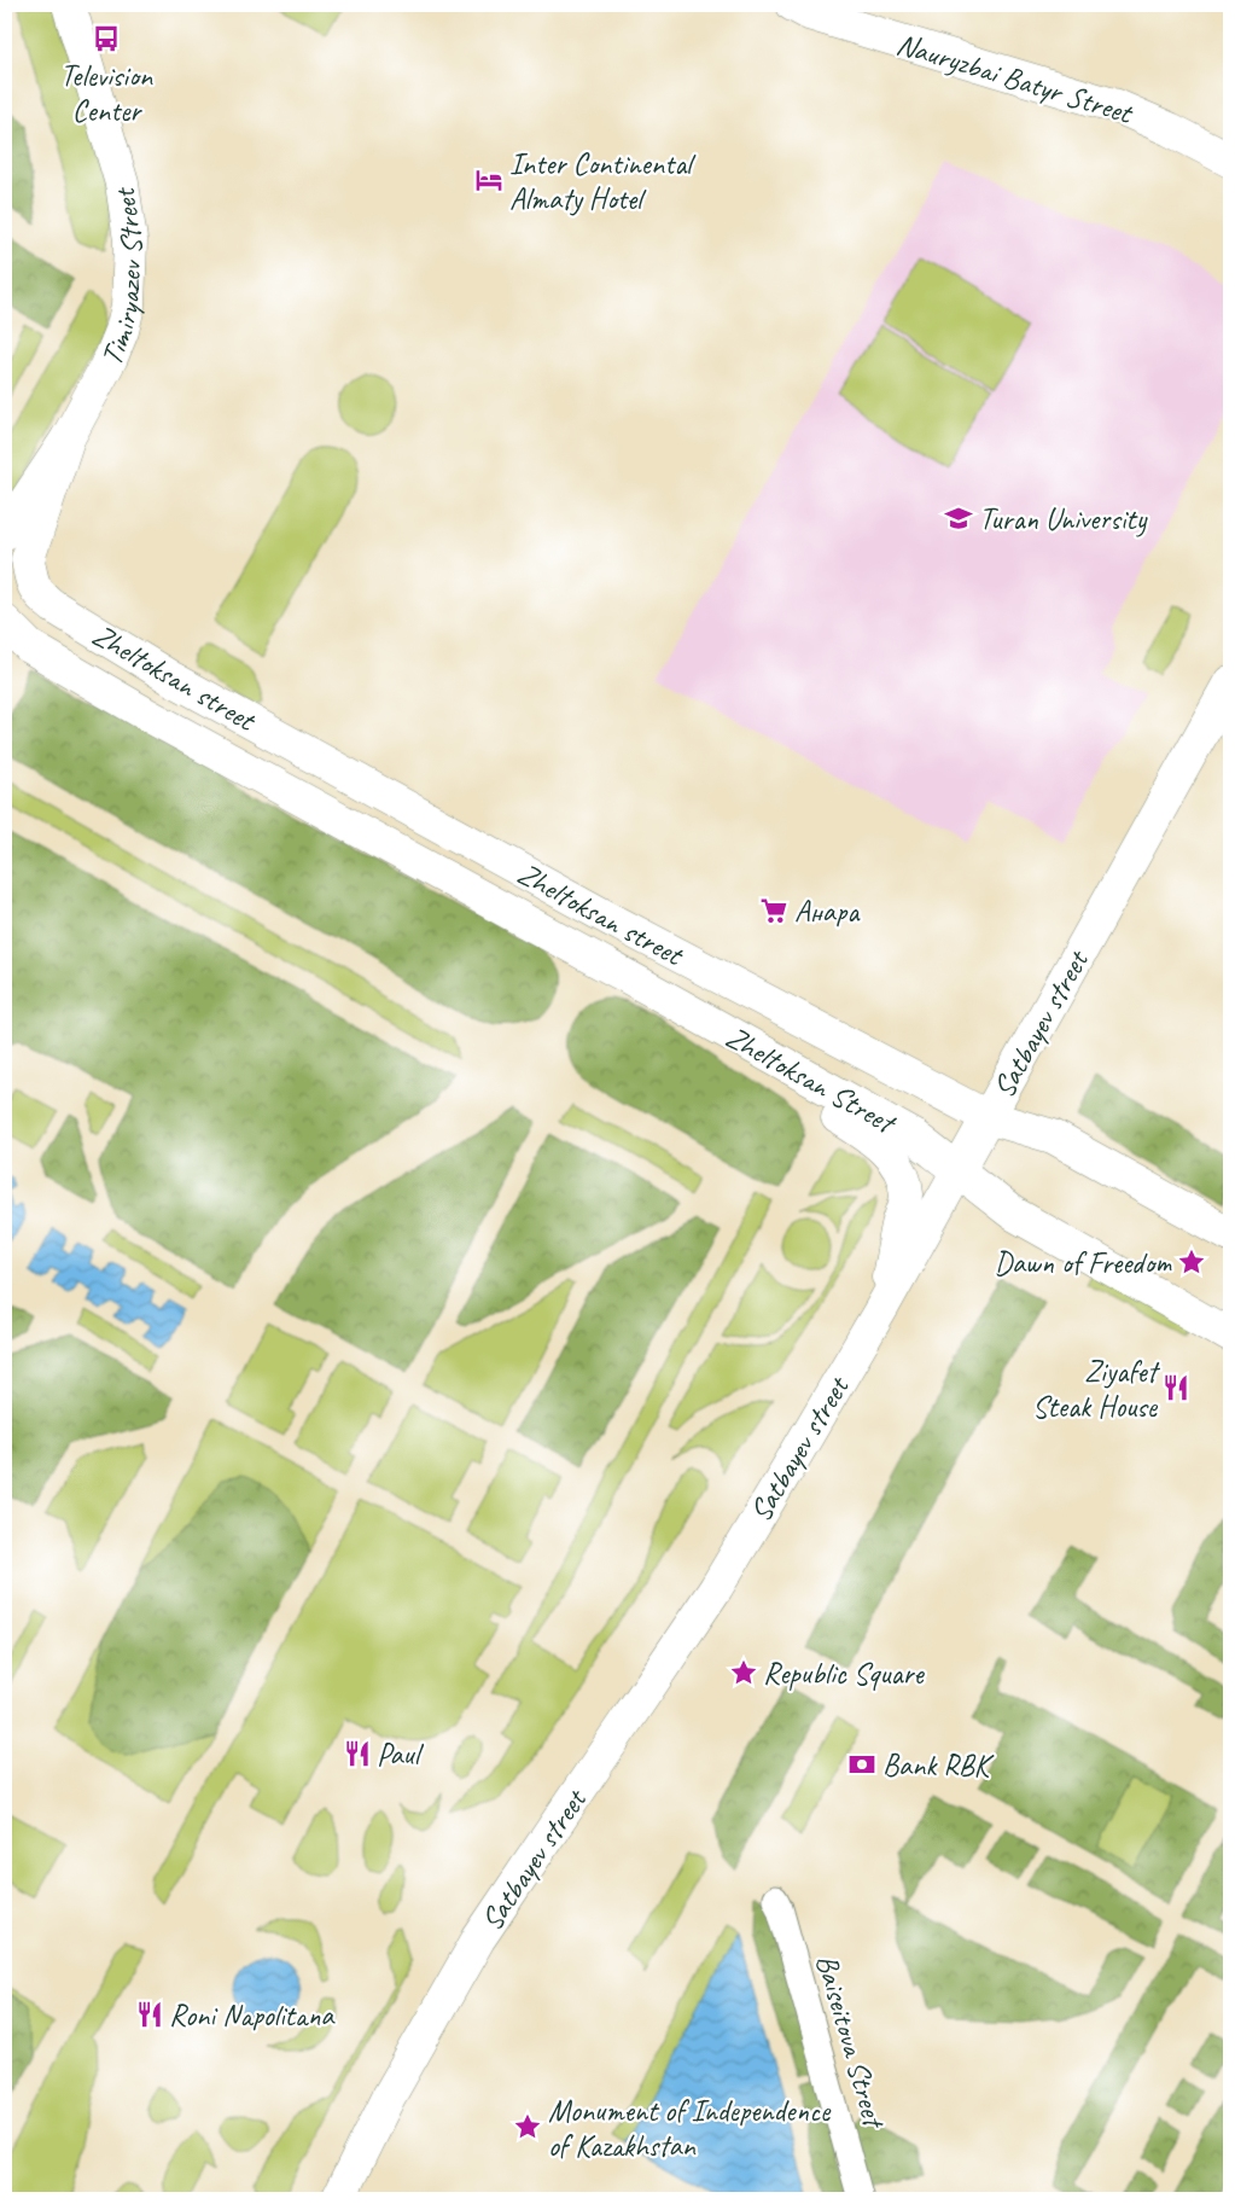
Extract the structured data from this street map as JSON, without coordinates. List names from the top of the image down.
{
  "streets": {
    "street": [
      "Nauryzbai Batyr Street",
      "Timiryazev Street",
      "Zheltoksan street",
      "Satbayev street",
      "Zheltoksan Street",
      "Baiseitova Street"
    ]
  },
  "crossings": [
    ["Timiryazev Street", "Zheltoksan street"],
    ["Zheltoksan street", "Satbayev street"],
    ["Zheltoksan street", "Zheltoksan Street"],
    ["Satbayev street", "Zheltoksan Street"]
  ],
  "places": {
    "bus stop": ["Television Center"],
    "hotel": ["Inter Continental Almaty Hotel"],
    "school or university": ["Turan University"],
    "supermarket": ["Анара"],
    "place": ["Dawn of Freedom", "Republic Square", "Monument of Independence of Kazakhstan"],
    "restaurant": ["Ziyafet Steak House", "Paul", "Roni Napolitana"],
    "bank": ["Bank RBK"]
  }
}
